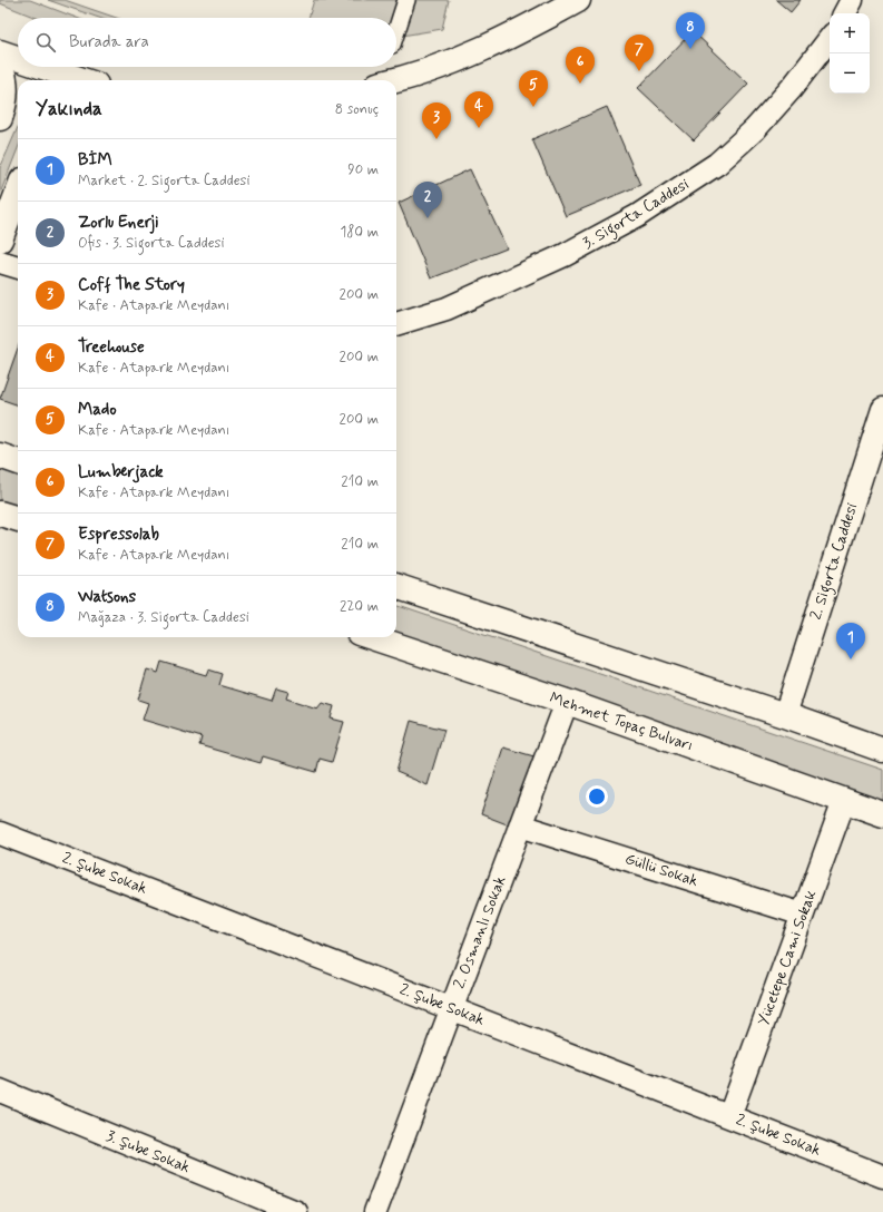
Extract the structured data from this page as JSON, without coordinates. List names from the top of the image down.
{
  "streets": {
    "main road": ["Mehmet Topaç Bulvarı"],
    "street": [
      "3. Sigorta Caddesi",
      "2. Sigorta Caddesi",
      "Güllü Sokak",
      "2. Şube Sokak",
      "2. Osmanlı Sokak",
      "Yücetepe Cami Sokak",
      "3. Şube Sokak"
    ]
  },
  "crossings": [
    ["Mehmet Topaç Bulvarı", "2. Osmanlı Sokak"],
    ["Mehmet Topaç Bulvarı", "Yücetepe Cami Sokak"],
    ["Güllü Sokak", "2. Osmanlı Sokak"],
    ["Güllü Sokak", "Yücetepe Cami Sokak"],
    ["2. Şube Sokak", "2. Osmanlı Sokak"],
    ["2. Şube Sokak", "Yücetepe Cami Sokak"]
  ],
  "page": {
    "pins": [
      "8",
      "7",
      "6",
      "5",
      "4",
      "3",
      "2",
      "1"
    ],
    "map_buttons": ["+", "−"],
    "search": "Burada ara",
    "heading": ["Yakında", "8 sonuç"],
    "list": [
      {
        "mark": "1",
        "name": "BİM",
        "note": "Market · 2. Sigorta Caddesi",
        "value": "90 m"
      },
      {
        "mark": "2",
        "name": "Zorlu Enerji",
        "note": "Ofis · 3. Sigorta Caddesi",
        "value": "180 m"
      },
      {
        "mark": "3",
        "name": "Coff The Story",
        "note": "Kafe · Atapark Meydanı",
        "value": "200 m"
      },
      {
        "mark": "4",
        "name": "Treehouse",
        "note": "Kafe · Atapark Meydanı",
        "value": "200 m"
      },
      {
        "mark": "5",
        "name": "Mado",
        "note": "Kafe · Atapark Meydanı",
        "value": "200 m"
      },
      {
        "mark": "6",
        "name": "Lumberjack",
        "note": "Kafe · Atapark Meydanı",
        "value": "210 m"
      },
      {
        "mark": "7",
        "name": "Espressolab",
        "note": "Kafe · Atapark Meydanı",
        "value": "210 m"
      },
      {
        "mark": "8",
        "name": "Watsons",
        "note": "Mağaza · 3. Sigorta Caddesi",
        "value": "220 m"
      }
    ]
  }
}
